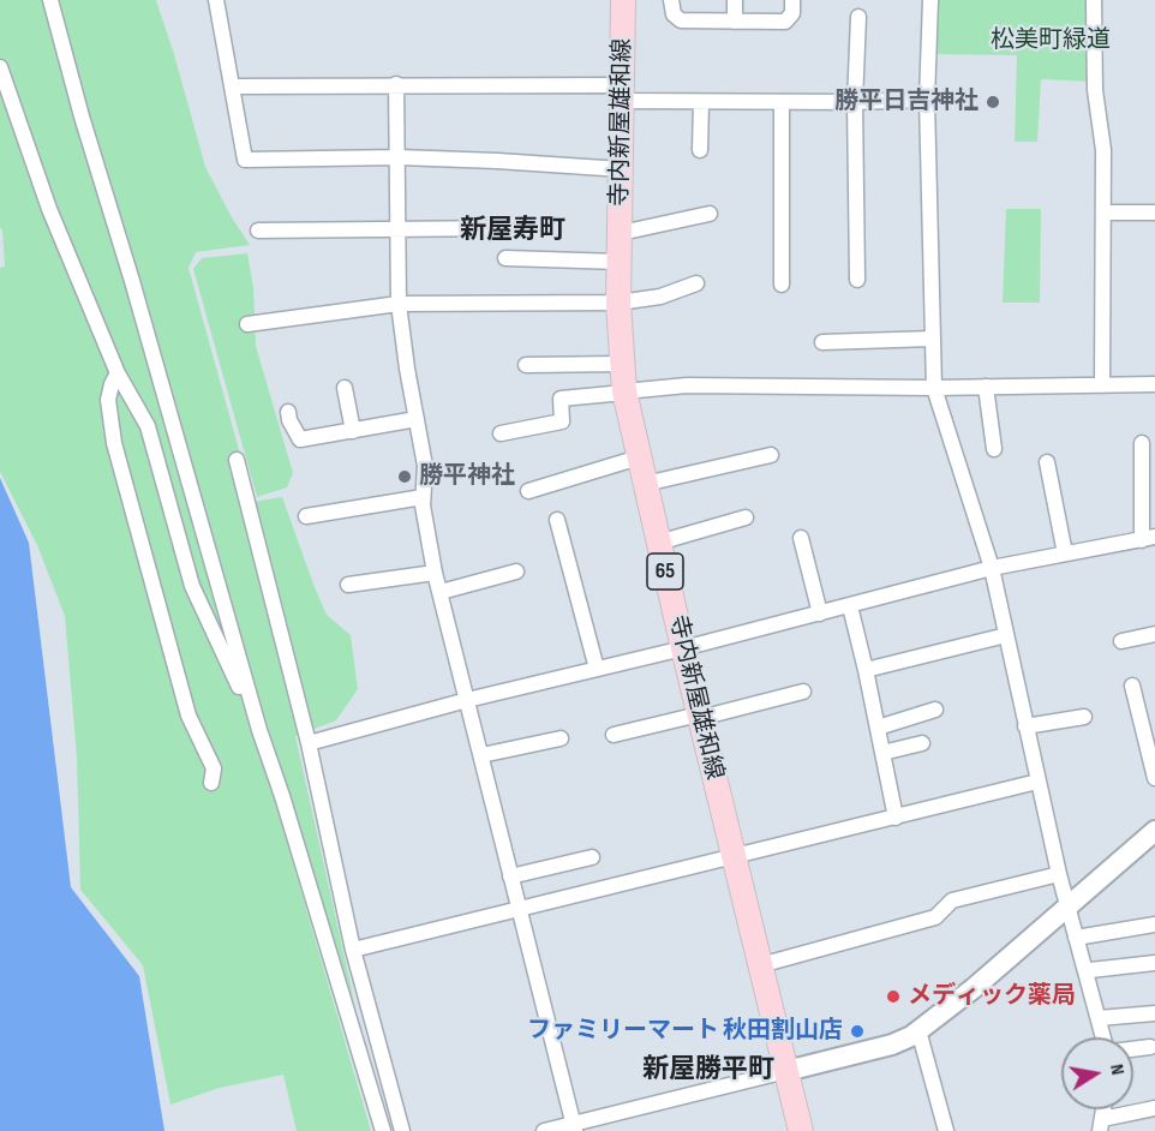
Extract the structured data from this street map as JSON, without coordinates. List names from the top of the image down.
{
  "streets": {
    "main road": ["寺内新屋雄和線", "65"]
  },
  "districts": ["新屋寿町", "新屋勝平町"],
  "parks": ["松美町緑道"],
  "places": [
    "勝平日吉神社",
    "勝平神社",
    "メディック薬局",
    "ファミリーマート 秋田割山店"
  ],
  "north": "right"
}
